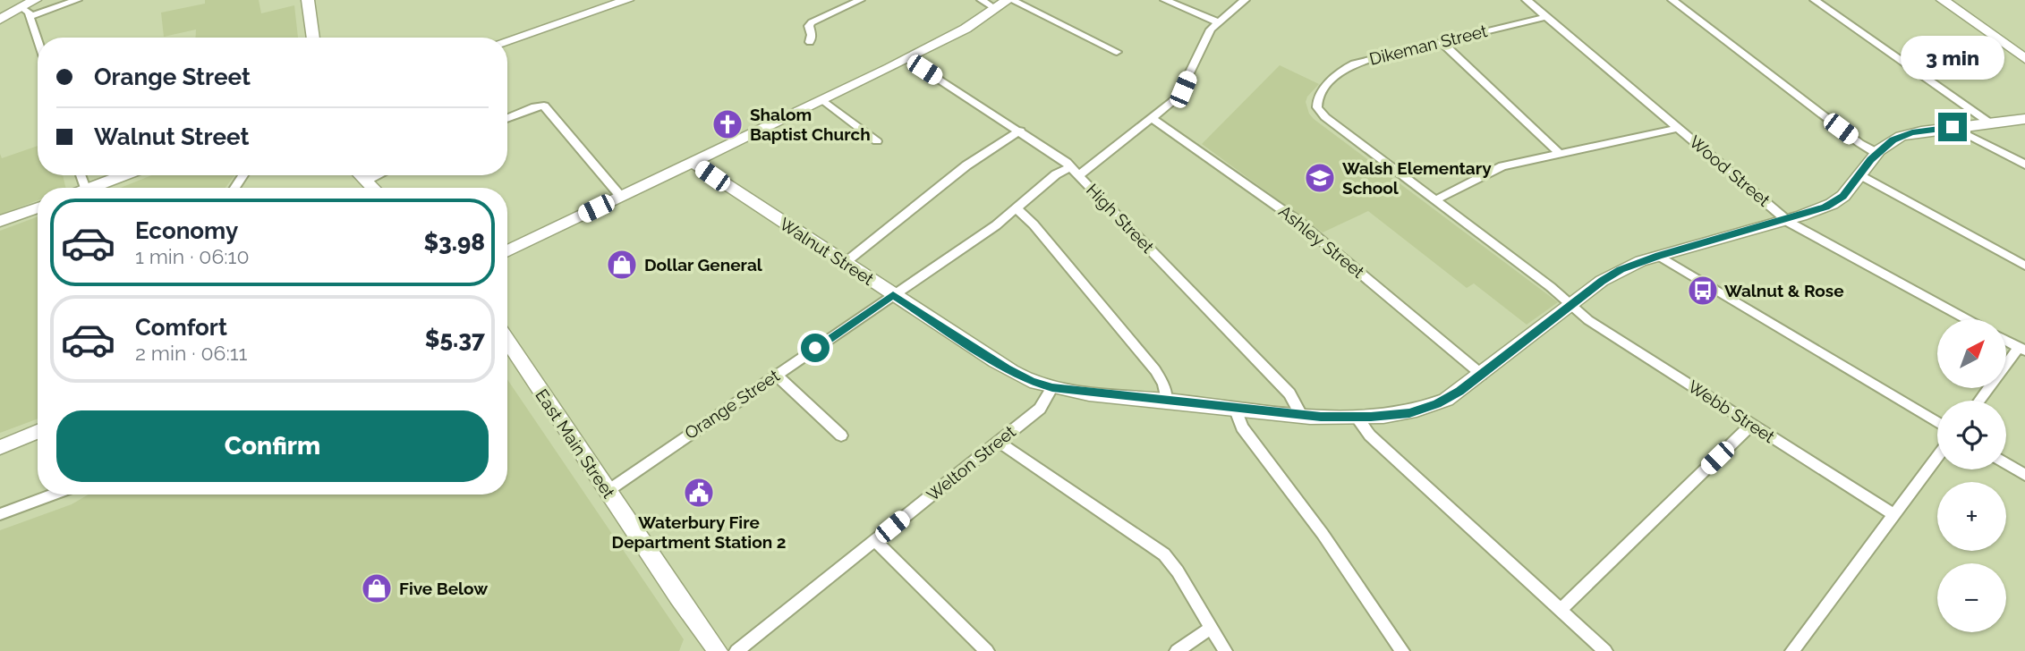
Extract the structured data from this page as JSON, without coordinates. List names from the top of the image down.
{
  "streets": {
    "main road": ["Walnut Street", "East Main Street"],
    "street": [
      "Dikeman Street",
      "Wood Street",
      "High Street",
      "Ashley Street",
      "Orange Street",
      "Webb Street",
      "Welton Street"
    ]
  },
  "crossings": [
    ["Dikeman Street", "Wood Street"],
    ["Dikeman Street", "Walnut Street"],
    ["Dikeman Street", "Webb Street"],
    ["Wood Street", "Walnut Street"],
    ["High Street", "Walnut Street"],
    ["High Street", "Orange Street"],
    ["Ashley Street", "Walnut Street"],
    ["Ashley Street", "Orange Street"],
    ["Walnut Street", "Orange Street"],
    ["Walnut Street", "Webb Street"],
    ["Walnut Street", "Welton Street"],
    ["Orange Street", "East Main Street"]
  ],
  "places": {
    "church": ["Shalom Baptist Church"],
    "school or university": ["Walsh Elementary School"],
    "shop": ["Dollar General", "Five Below"],
    "bus stop": ["Walnut & Rose"],
    "public building": ["Waterbury Fire Department Station 2"]
  },
  "north": "top right",
  "page": {
    "bubble": "3 min",
    "banner": ["Orange Street", "Walnut Street"],
    "list": [
      {
        "name": "Economy",
        "note": "1 min · 06:10",
        "value": "$3.98"
      },
      {
        "name": "Comfort",
        "note": "2 min · 06:11",
        "value": "$5.37"
      }
    ],
    "map_buttons": ["+", "−"],
    "buttons": "Confirm"
  }
}
